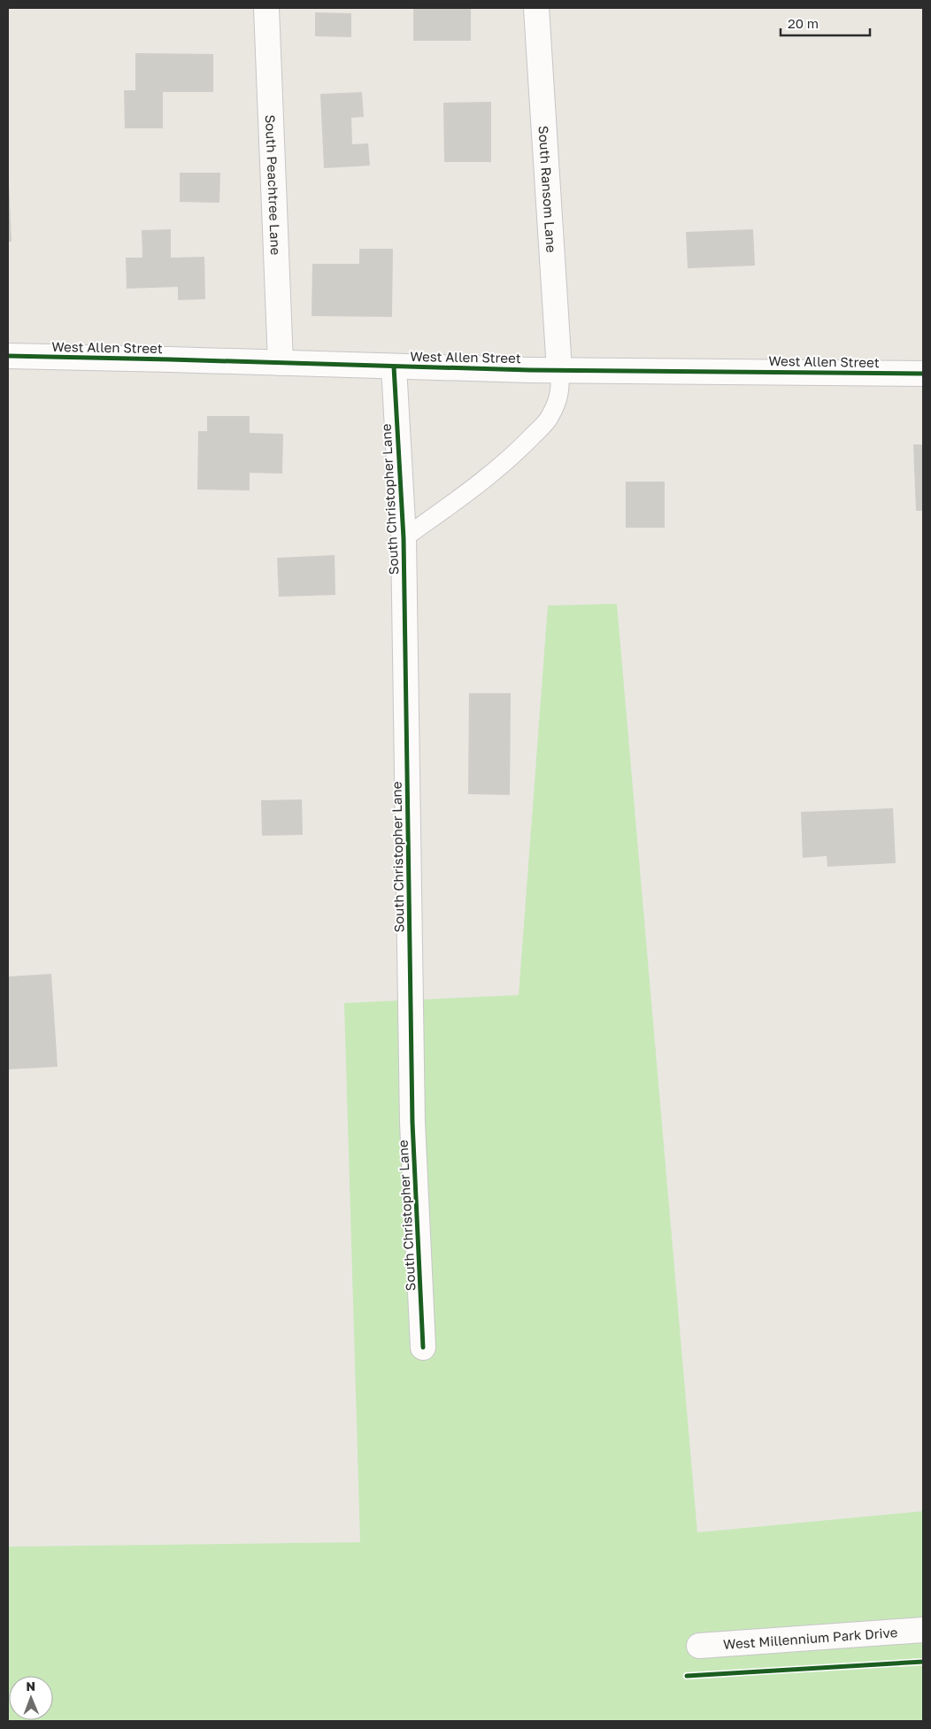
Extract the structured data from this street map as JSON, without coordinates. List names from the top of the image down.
{
  "streets": {
    "street": [
      "South Peachtree Lane",
      "South Ransom Lane",
      "West Allen Street",
      "South Christopher Lane",
      "West Millennium Park Drive"
    ]
  },
  "crossings": [
    ["South Peachtree Lane", "West Allen Street"],
    ["South Ransom Lane", "West Allen Street"],
    ["West Allen Street", "South Christopher Lane"]
  ],
  "scale_bar": "20 m",
  "north": "top"
}
